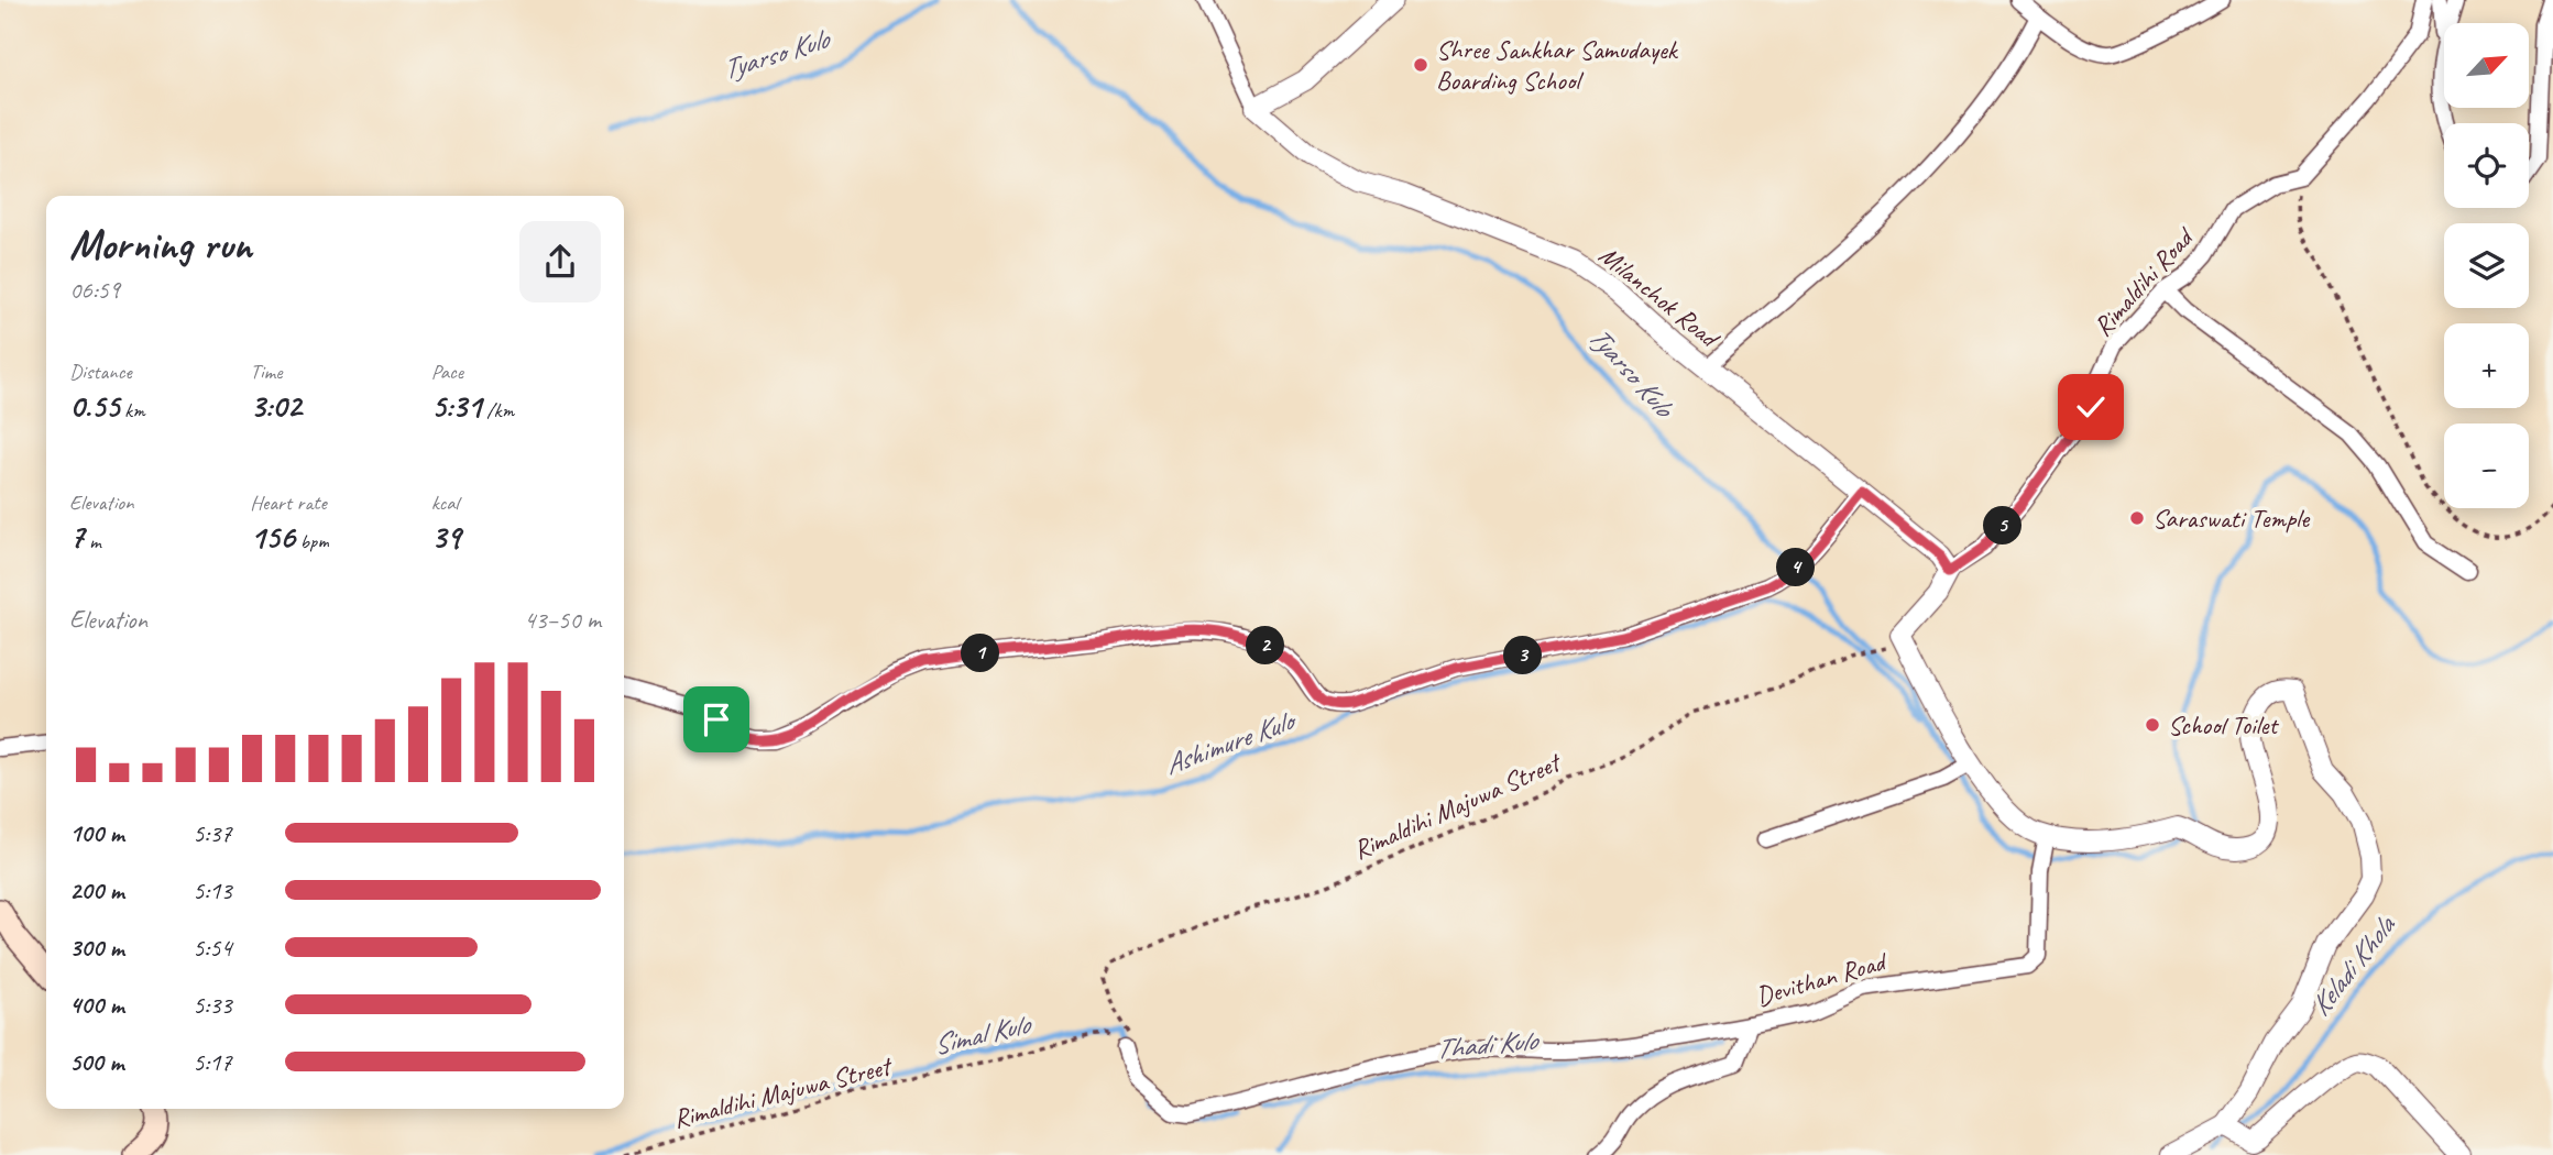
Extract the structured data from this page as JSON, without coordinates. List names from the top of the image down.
{
  "streets": {
    "street": ["Rimaldihi Road", "Milanchok Road", "Devithan Road"],
    "path": ["Rimaldihi Majuwa Street"]
  },
  "crossings": [
    ["Rimaldihi Road", "Milanchok Road"]
  ],
  "water": [
    "Tyarso Kulo",
    "Ashimure Kulo",
    "Keladi Khola",
    "Simal Kulo",
    "Thadi Kulo"
  ],
  "places": ["Shree Sankhar Samudayek Boarding School", "Saraswati Temple", "School Toilet"],
  "north": "top right",
  "page": {
    "map_buttons": ["+", "−"],
    "heading": ["Morning run", "06:59"],
    "stats": [
      ["Distance", "0.55 km"],
      ["Time", "3:02"],
      ["Pace", "5:31 /km"],
      ["Elevation", "7 m"],
      ["Heart rate", "156 bpm"],
      ["kcal", "39"]
    ],
    "pins": [
      "5",
      "4",
      "2",
      "1",
      "3"
    ],
    "chart": ["Elevation", "43–50 m"],
    "list": [
      {
        "name": "100 m",
        "note": "5:37"
      },
      {
        "name": "200 m",
        "note": "5:13"
      },
      {
        "name": "300 m",
        "note": "5:54"
      },
      {
        "name": "400 m",
        "note": "5:33"
      },
      {
        "name": "500 m",
        "note": "5:17"
      }
    ]
  }
}
